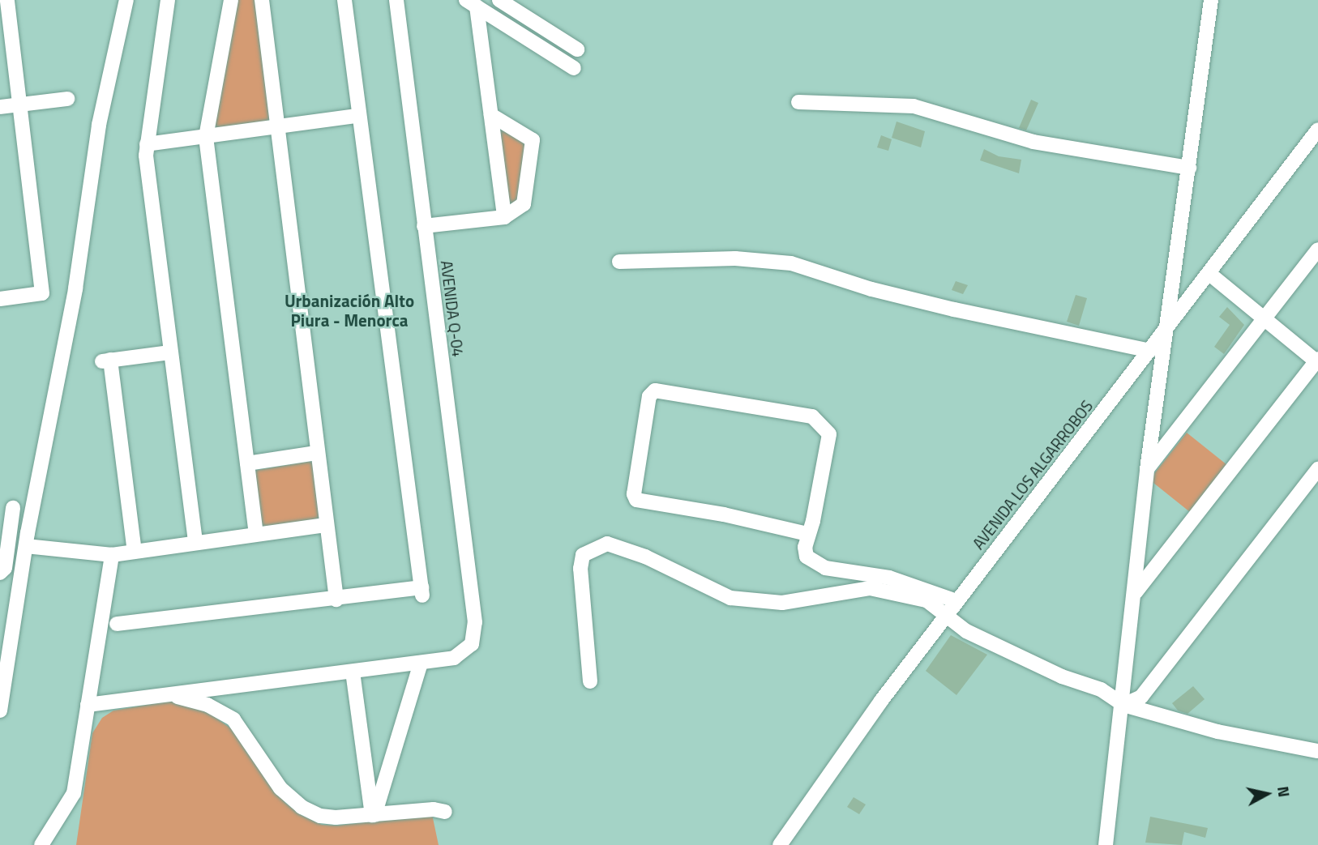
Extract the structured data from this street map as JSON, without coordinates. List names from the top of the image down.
{
  "streets": {
    "street": ["AVENIDA Q-04", "AVENIDA LOS ALGARROBOS"]
  },
  "districts": ["Urbanización Alto Piura - Menorca"],
  "north": "right"
}
